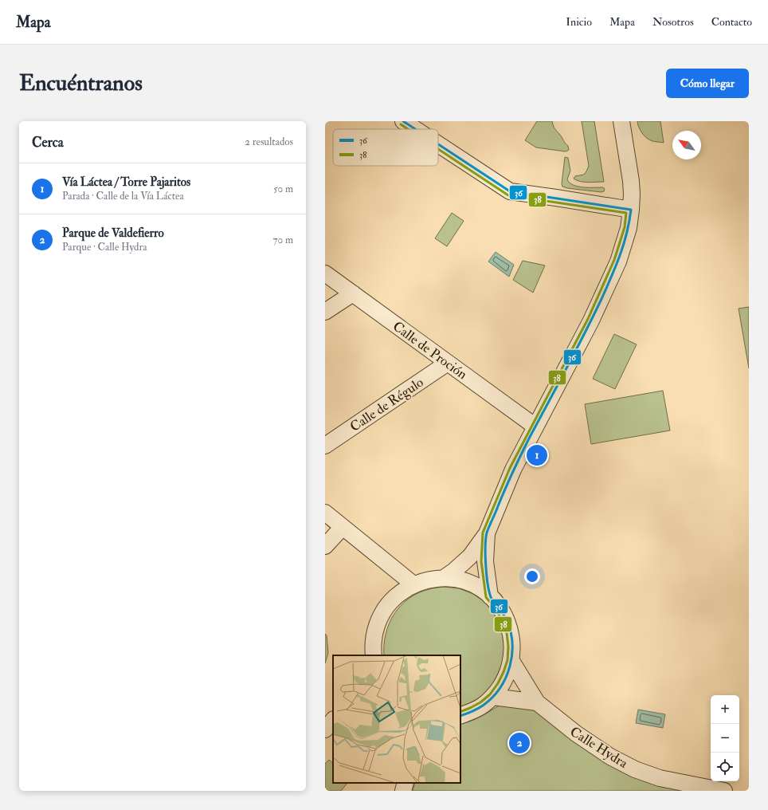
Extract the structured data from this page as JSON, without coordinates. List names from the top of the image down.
{
  "streets": {
    "street": ["Calle de Proción", "Calle de Régulo", "Calle Hydra"]
  },
  "crossings": [
    ["Calle de Proción", "Calle de Régulo"]
  ],
  "lines": ["transit line 36", "transit line 38"],
  "legend": ["36", "38"],
  "north": "top left",
  "page": {
    "header": "Mapa",
    "nav": [
      "Inicio",
      "Mapa",
      "Nosotros",
      "Contacto"
    ],
    "buttons": "Cómo llegar",
    "title": "Encuéntranos",
    "heading": ["Cerca", "2 resultados"],
    "list": [
      {
        "mark": "1",
        "name": "Vía Láctea / Torre Pajaritos",
        "note": "Parada · Calle de la Vía Láctea",
        "value": "50 m"
      },
      {
        "mark": "2",
        "name": "Parque de Valdefierro",
        "note": "Parque · Calle Hydra",
        "value": "70 m"
      }
    ],
    "pins": ["1", "2"],
    "map_buttons": ["+", "−"]
  }
}
